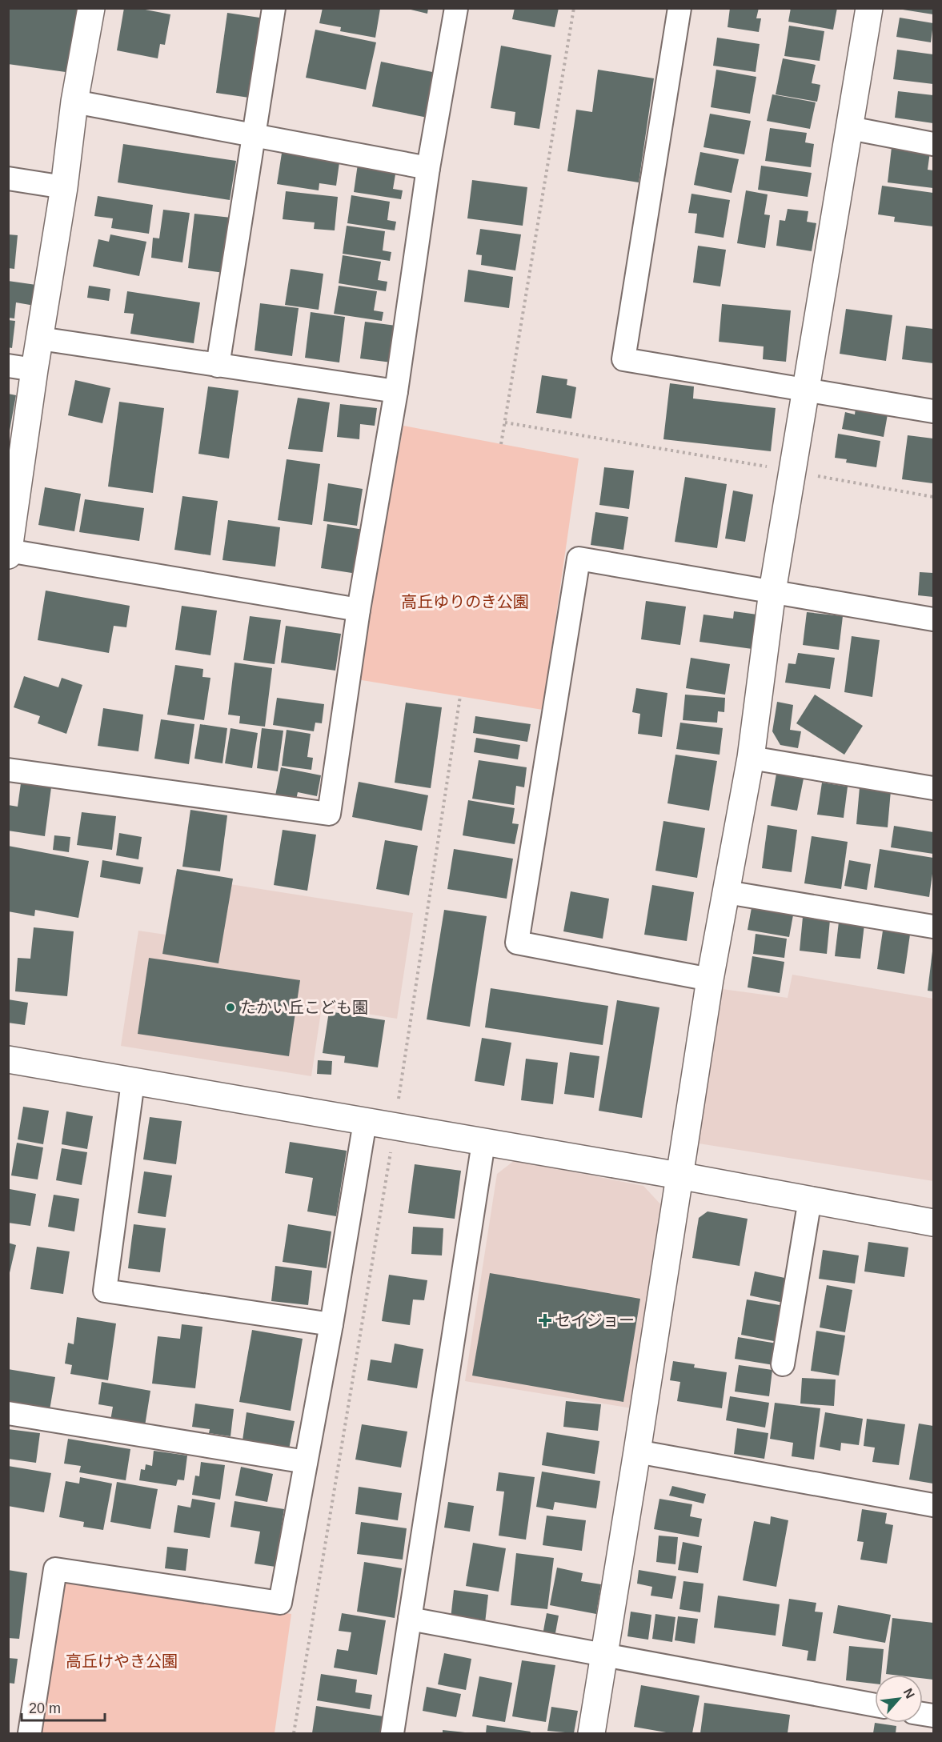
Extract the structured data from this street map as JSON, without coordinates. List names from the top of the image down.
{
  "parks": ["高丘ゆりのき公園", "高丘けやき公園"],
  "places": {
    "other": ["たかい丘こども園"],
    "health": ["セイジョー"]
  },
  "scale_bar": "20 m",
  "north": "top right"
}
